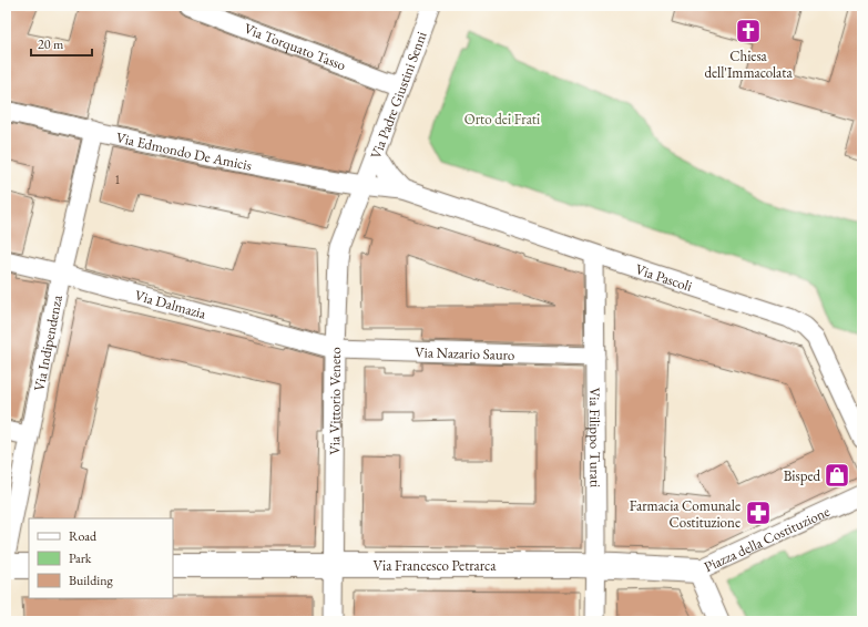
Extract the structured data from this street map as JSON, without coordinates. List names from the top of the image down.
{
  "streets": {
    "street": [
      "Via Torquato Tasso",
      "Via Padre Giustini Senni",
      "Via Edmondo De Amicis",
      "Via Pascoli",
      "Via Dalmazia",
      "Via Indipendenza",
      "Via Nazario Sauro",
      "Via Vittorio Veneto",
      "Via Filippo Turati",
      "Piazza della Costituzione",
      "Via Francesco Petrarca"
    ]
  },
  "crossings": [
    ["Via Torquato Tasso", "Via Padre Giustini Senni"],
    ["Via Padre Giustini Senni", "Via Edmondo De Amicis"],
    ["Via Padre Giustini Senni", "Via Pascoli"],
    ["Via Padre Giustini Senni", "Via Vittorio Veneto"],
    ["Via Edmondo De Amicis", "Via Pascoli"],
    ["Via Edmondo De Amicis", "Via Indipendenza"],
    ["Via Edmondo De Amicis", "Via Vittorio Veneto"],
    ["Via Pascoli", "Via Vittorio Veneto"],
    ["Via Pascoli", "Via Filippo Turati"],
    ["Via Dalmazia", "Via Indipendenza"],
    ["Via Dalmazia", "Via Nazario Sauro"],
    ["Via Dalmazia", "Via Vittorio Veneto"],
    ["Via Nazario Sauro", "Via Vittorio Veneto"],
    ["Via Nazario Sauro", "Via Filippo Turati"],
    ["Via Vittorio Veneto", "Via Francesco Petrarca"],
    ["Via Filippo Turati", "Via Francesco Petrarca"],
    ["Piazza della Costituzione", "Via Francesco Petrarca"]
  ],
  "parks": ["Orto dei Frati"],
  "places": {
    "church": ["Chiesa dell'Immacolata"],
    "shop": ["Bisped"],
    "pharmacy": ["Farmacia Comunale Costituzione"]
  },
  "house_numbers": ["1"],
  "legend": ["Road", "Park", "Building"],
  "scale_bar": "20 m"
}
